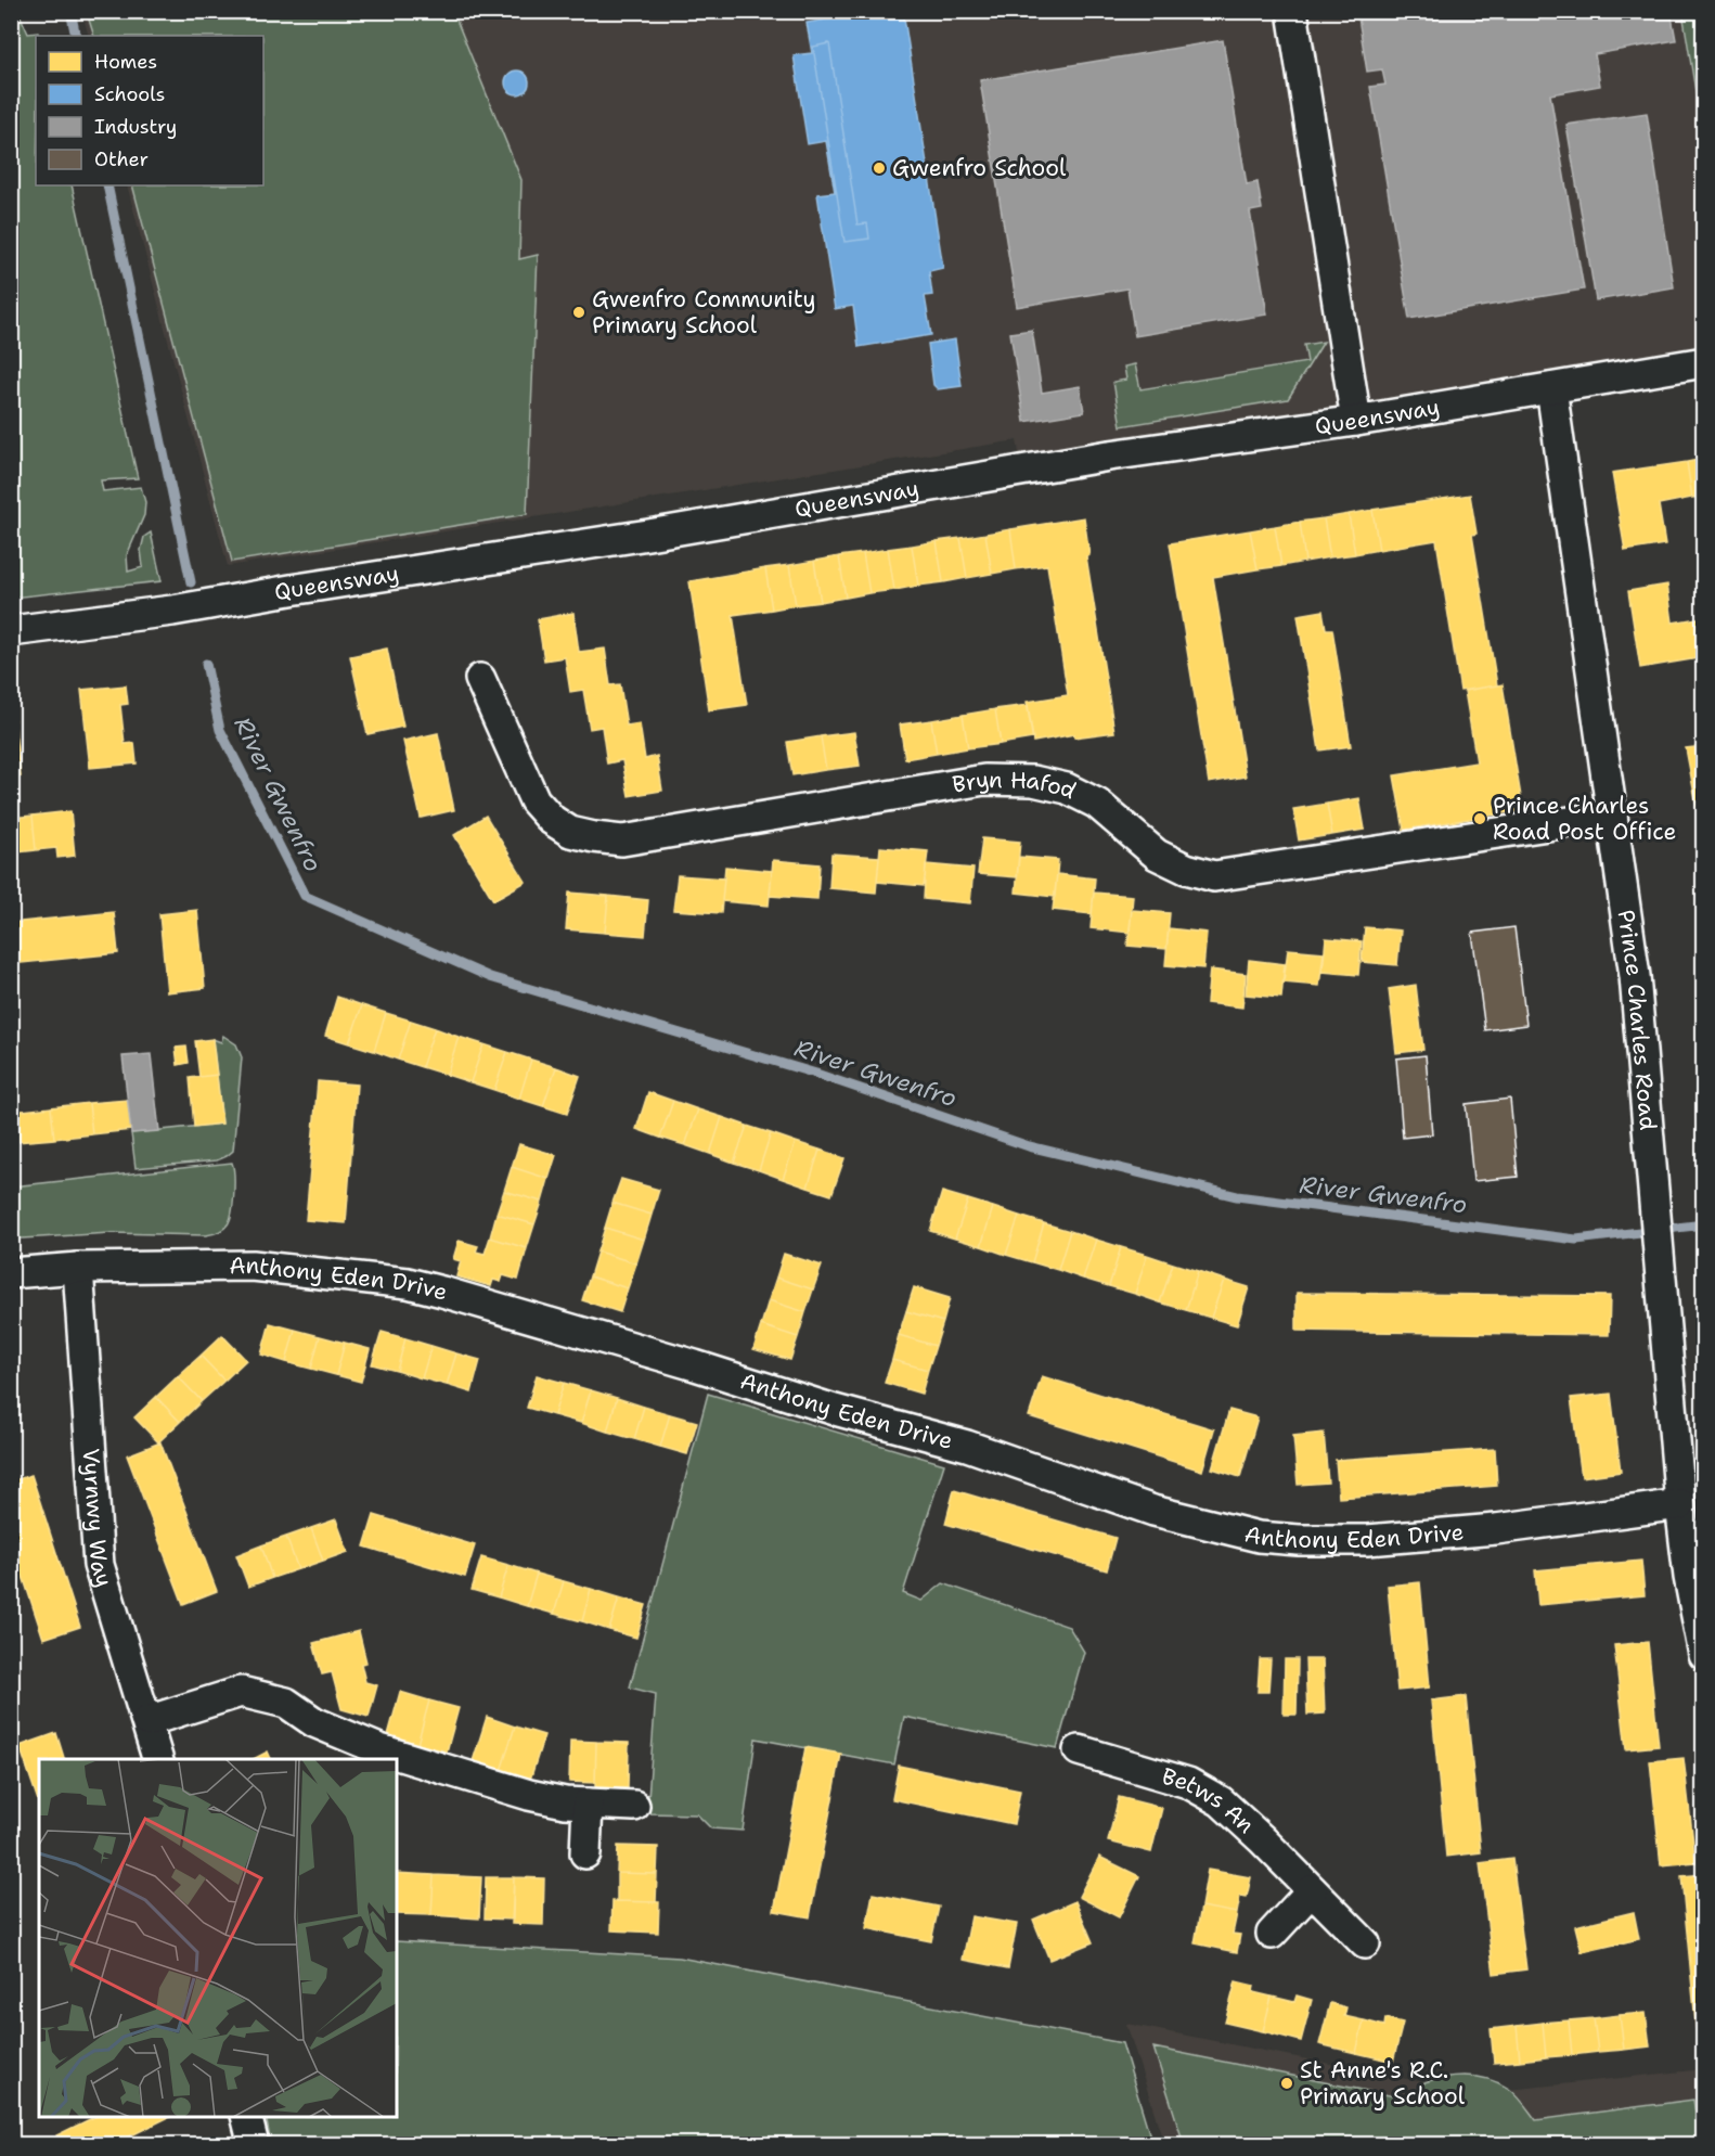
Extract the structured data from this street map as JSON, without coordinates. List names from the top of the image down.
{
  "streets": {
    "street": [
      "Queensway",
      "Bryn Hafod",
      "Prince Charles Road",
      "Anthony Eden Drive",
      "Vyrnwy Way",
      "Betws An"
    ]
  },
  "crossings": [
    ["Queensway", "Prince Charles Road"],
    ["Bryn Hafod", "Prince Charles Road"],
    ["Prince Charles Road", "Anthony Eden Drive"],
    ["Anthony Eden Drive", "Vyrnwy Way"]
  ],
  "water": ["River Gwenfro"],
  "places": [
    "Gwenfro School",
    "Gwenfro Community Primary School",
    "Prince Charles Road Post Office",
    "St Anne's R.C. Primary School"
  ],
  "legend": [
    "Homes",
    "Schools",
    "Industry",
    "Other"
  ]
}
